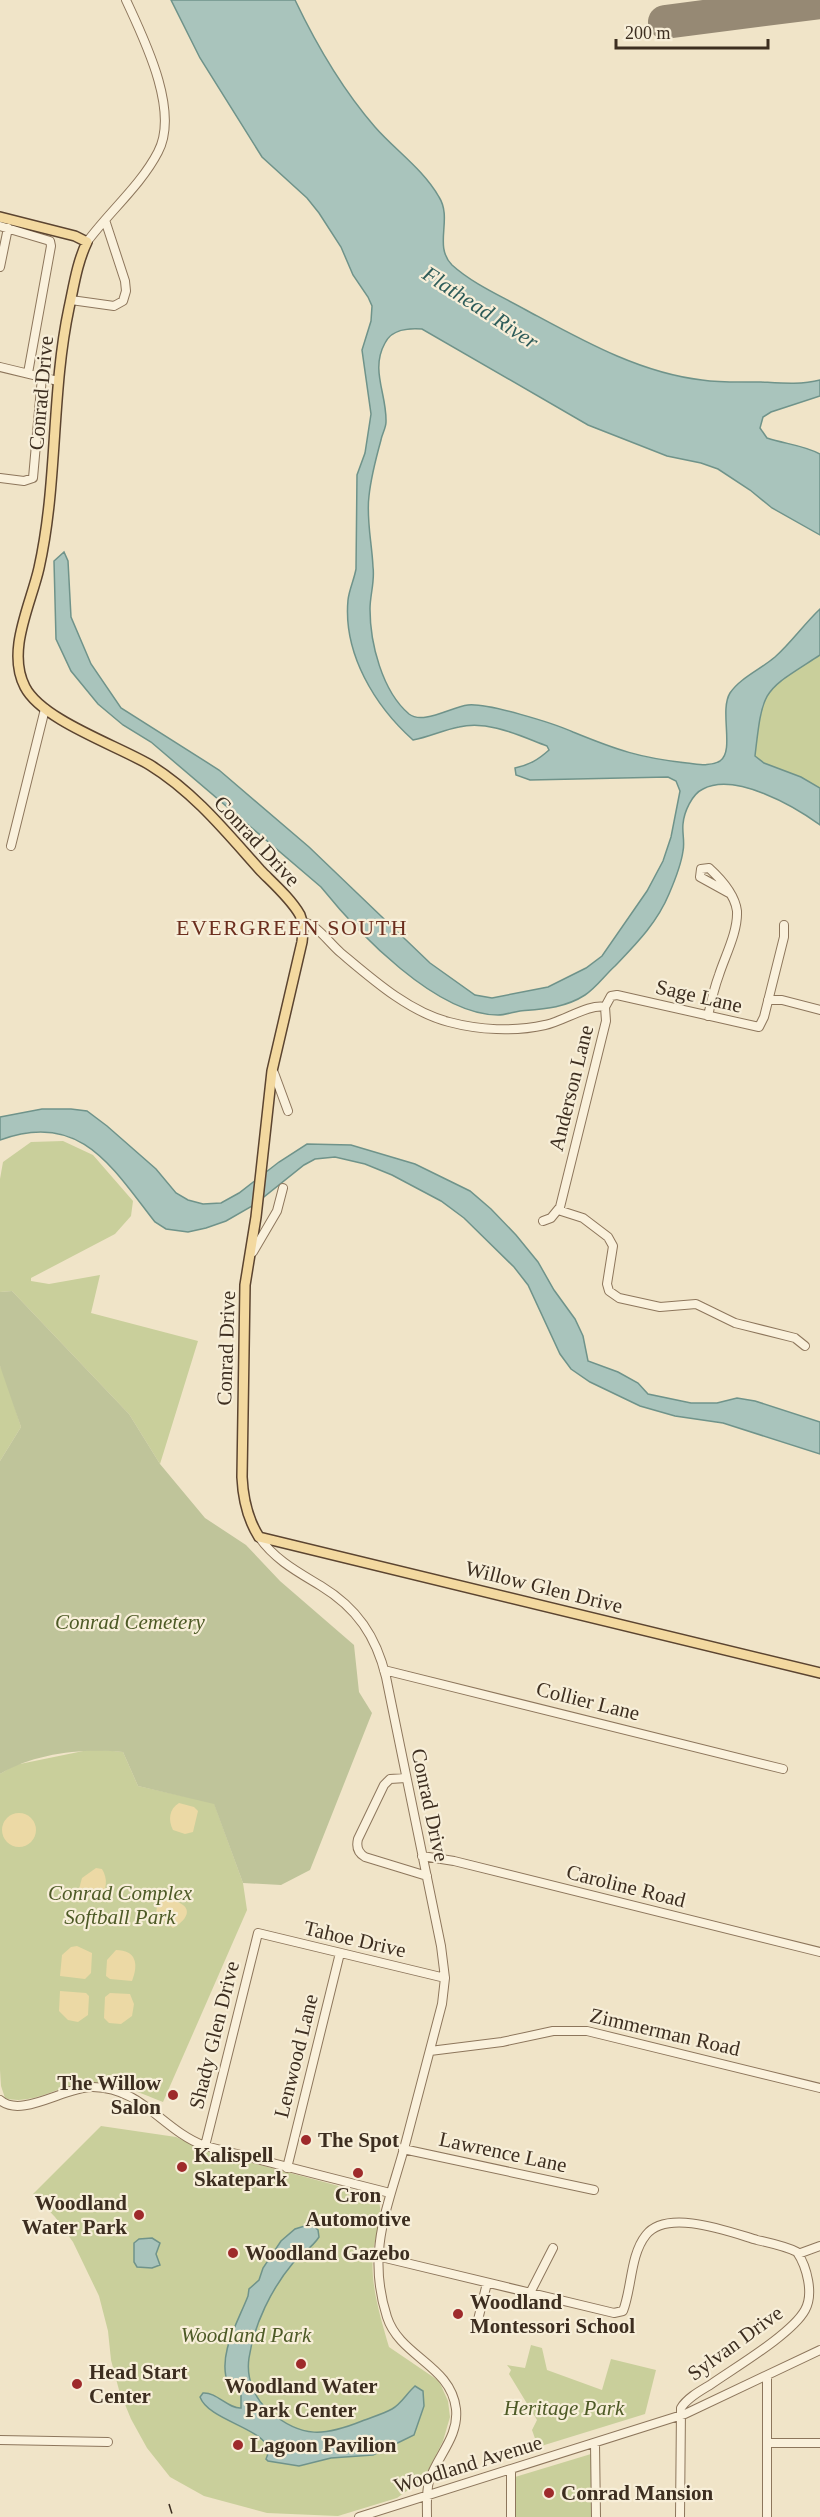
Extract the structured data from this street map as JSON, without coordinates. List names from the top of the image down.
{
  "streets": {
    "main road": ["Conrad Drive", "Willow Glen Drive"],
    "street": [
      "Sage Lane",
      "Anderson Lane",
      "Collier Lane",
      "Caroline Road",
      "Tahoe Drive",
      "Zimmerman Road",
      "Shady Glen Drive",
      "Lenwood Lane",
      "Lawrence Lane",
      "Sylvan Drive",
      "Woodland Avenue"
    ]
  },
  "crossings": [
    ["Conrad Drive", "Anderson Lane"],
    ["Conrad Drive", "Willow Glen Drive"],
    ["Conrad Drive", "Collier Lane"],
    ["Conrad Drive", "Caroline Road"],
    ["Conrad Drive", "Tahoe Drive"],
    ["Conrad Drive", "Zimmerman Road"],
    ["Conrad Drive", "Lawrence Lane"],
    ["Conrad Drive", "Woodland Avenue"],
    ["Sage Lane", "Anderson Lane"],
    ["Tahoe Drive", "Shady Glen Drive"],
    ["Tahoe Drive", "Lenwood Lane"],
    ["Sylvan Drive", "Woodland Avenue"]
  ],
  "districts": ["EVERGREEN SOUTH"],
  "water": ["Flathead River"],
  "parks": [
    "Conrad Cemetery",
    "Conrad Complex Softball Park",
    "Woodland Park",
    "Heritage Park"
  ],
  "places": [
    "The Willow Salon",
    "The Spot",
    "Kalispell Skatepark",
    "Cron Automotive",
    "Woodland Water Park",
    "Woodland Gazebo",
    "Woodland Montessori School",
    "Woodland Water Park Center",
    "Head Start Center",
    "Lagoon Pavilion",
    "Conrad Mansion"
  ],
  "scale_bar": "200 m"
}
